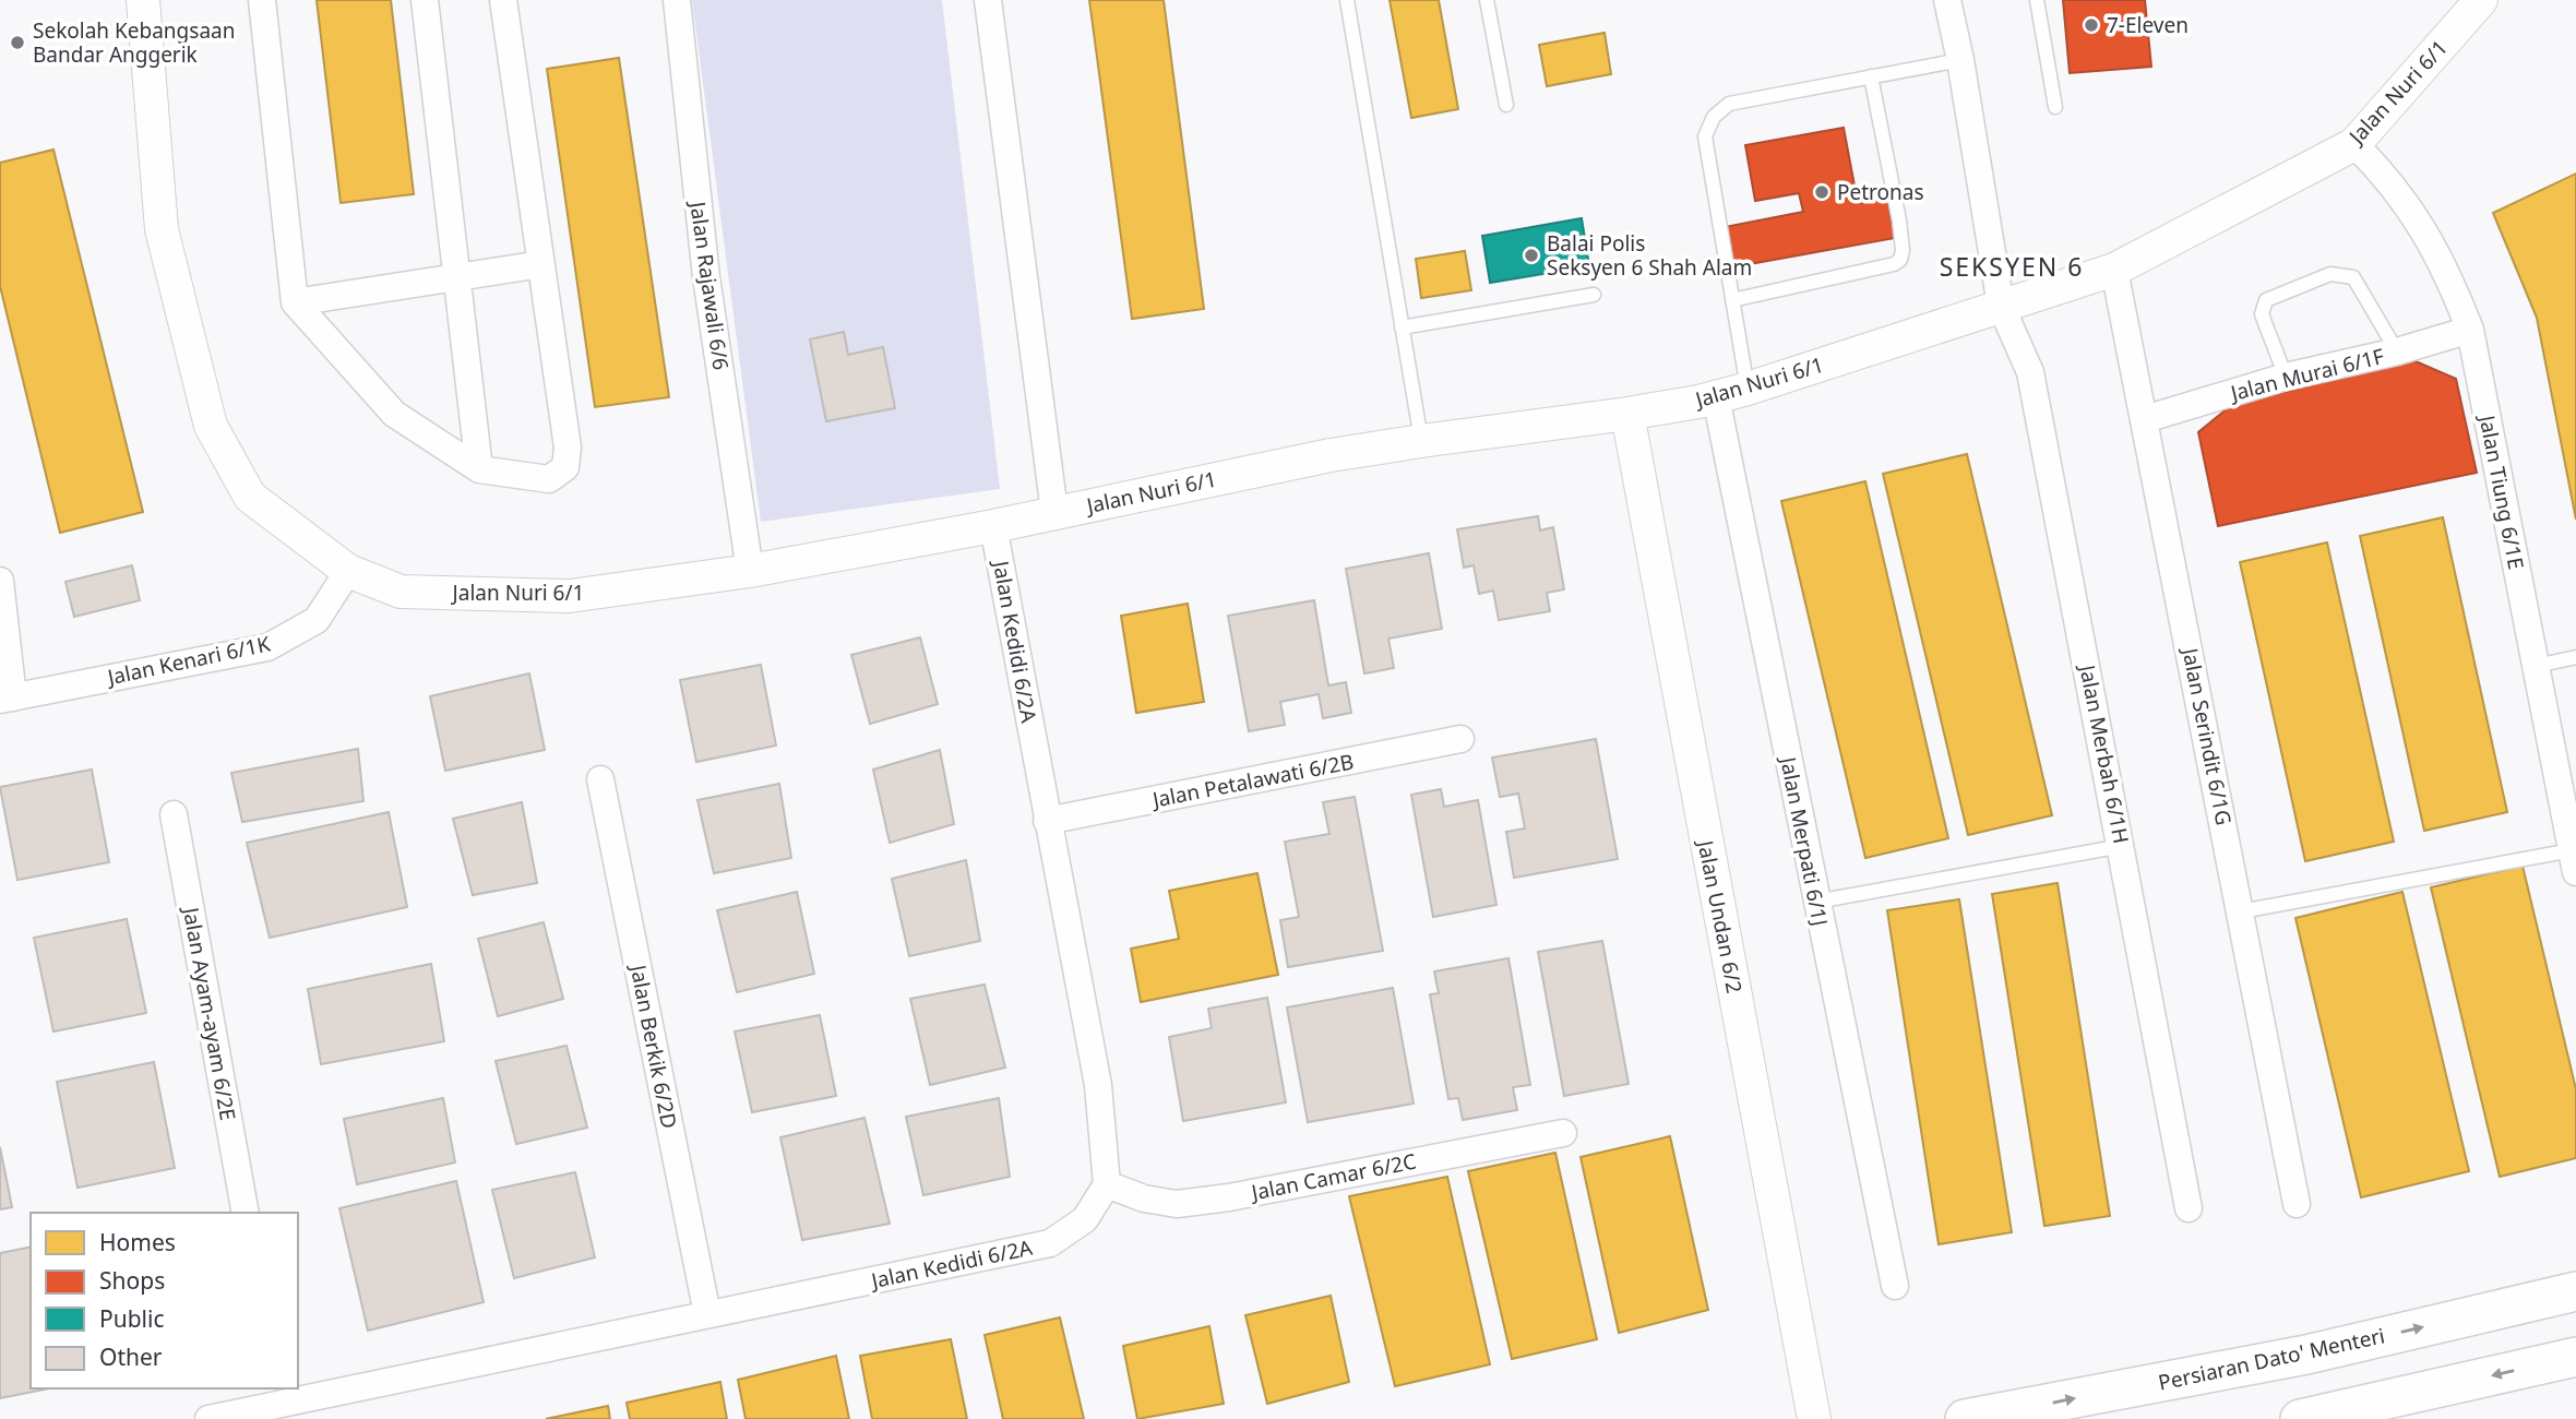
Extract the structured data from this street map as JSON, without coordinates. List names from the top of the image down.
{
  "streets": {
    "main road": ["Persiaran Dato' Menteri"],
    "street": [
      "Jalan Nuri 6/1",
      "Jalan Rajawali 6/6",
      "Jalan Murai 6/1F",
      "Jalan Tiung 6/1E",
      "Jalan Kedidi 6/2A",
      "Jalan Kenari 6/1K",
      "Jalan Serindit 6/1G",
      "Jalan Merbah 6/1H",
      "Jalan Petalawati 6/2B",
      "Jalan Merpati 6/1J",
      "Jalan Undan 6/2",
      "Jalan Ayam-ayam 6/2E",
      "Jalan Berkik 6/2D",
      "Jalan Camar 6/2C"
    ]
  },
  "crossings": [
    ["Jalan Nuri 6/1", "Jalan Rajawali 6/6"],
    ["Jalan Nuri 6/1", "Jalan Tiung 6/1E"],
    ["Jalan Nuri 6/1", "Jalan Kedidi 6/2A"],
    ["Jalan Nuri 6/1", "Jalan Kenari 6/1K"],
    ["Jalan Nuri 6/1", "Jalan Serindit 6/1G"],
    ["Jalan Nuri 6/1", "Jalan Merbah 6/1H"],
    ["Jalan Nuri 6/1", "Jalan Merpati 6/1J"],
    ["Jalan Nuri 6/1", "Jalan Undan 6/2"],
    ["Jalan Murai 6/1F", "Jalan Tiung 6/1E"],
    ["Jalan Murai 6/1F", "Jalan Serindit 6/1G"],
    ["Jalan Kedidi 6/2A", "Jalan Petalawati 6/2B"],
    ["Jalan Kedidi 6/2A", "Jalan Berkik 6/2D"],
    ["Jalan Kedidi 6/2A", "Jalan Camar 6/2C"]
  ],
  "districts": ["SEKSYEN 6"],
  "places": [
    "7-Eleven",
    "Sekolah Kebangsaan Bandar Anggerik",
    "Petronas",
    "Balai Polis Seksyen 6 Shah Alam"
  ],
  "legend": [
    "Homes",
    "Shops",
    "Public",
    "Other"
  ]
}
